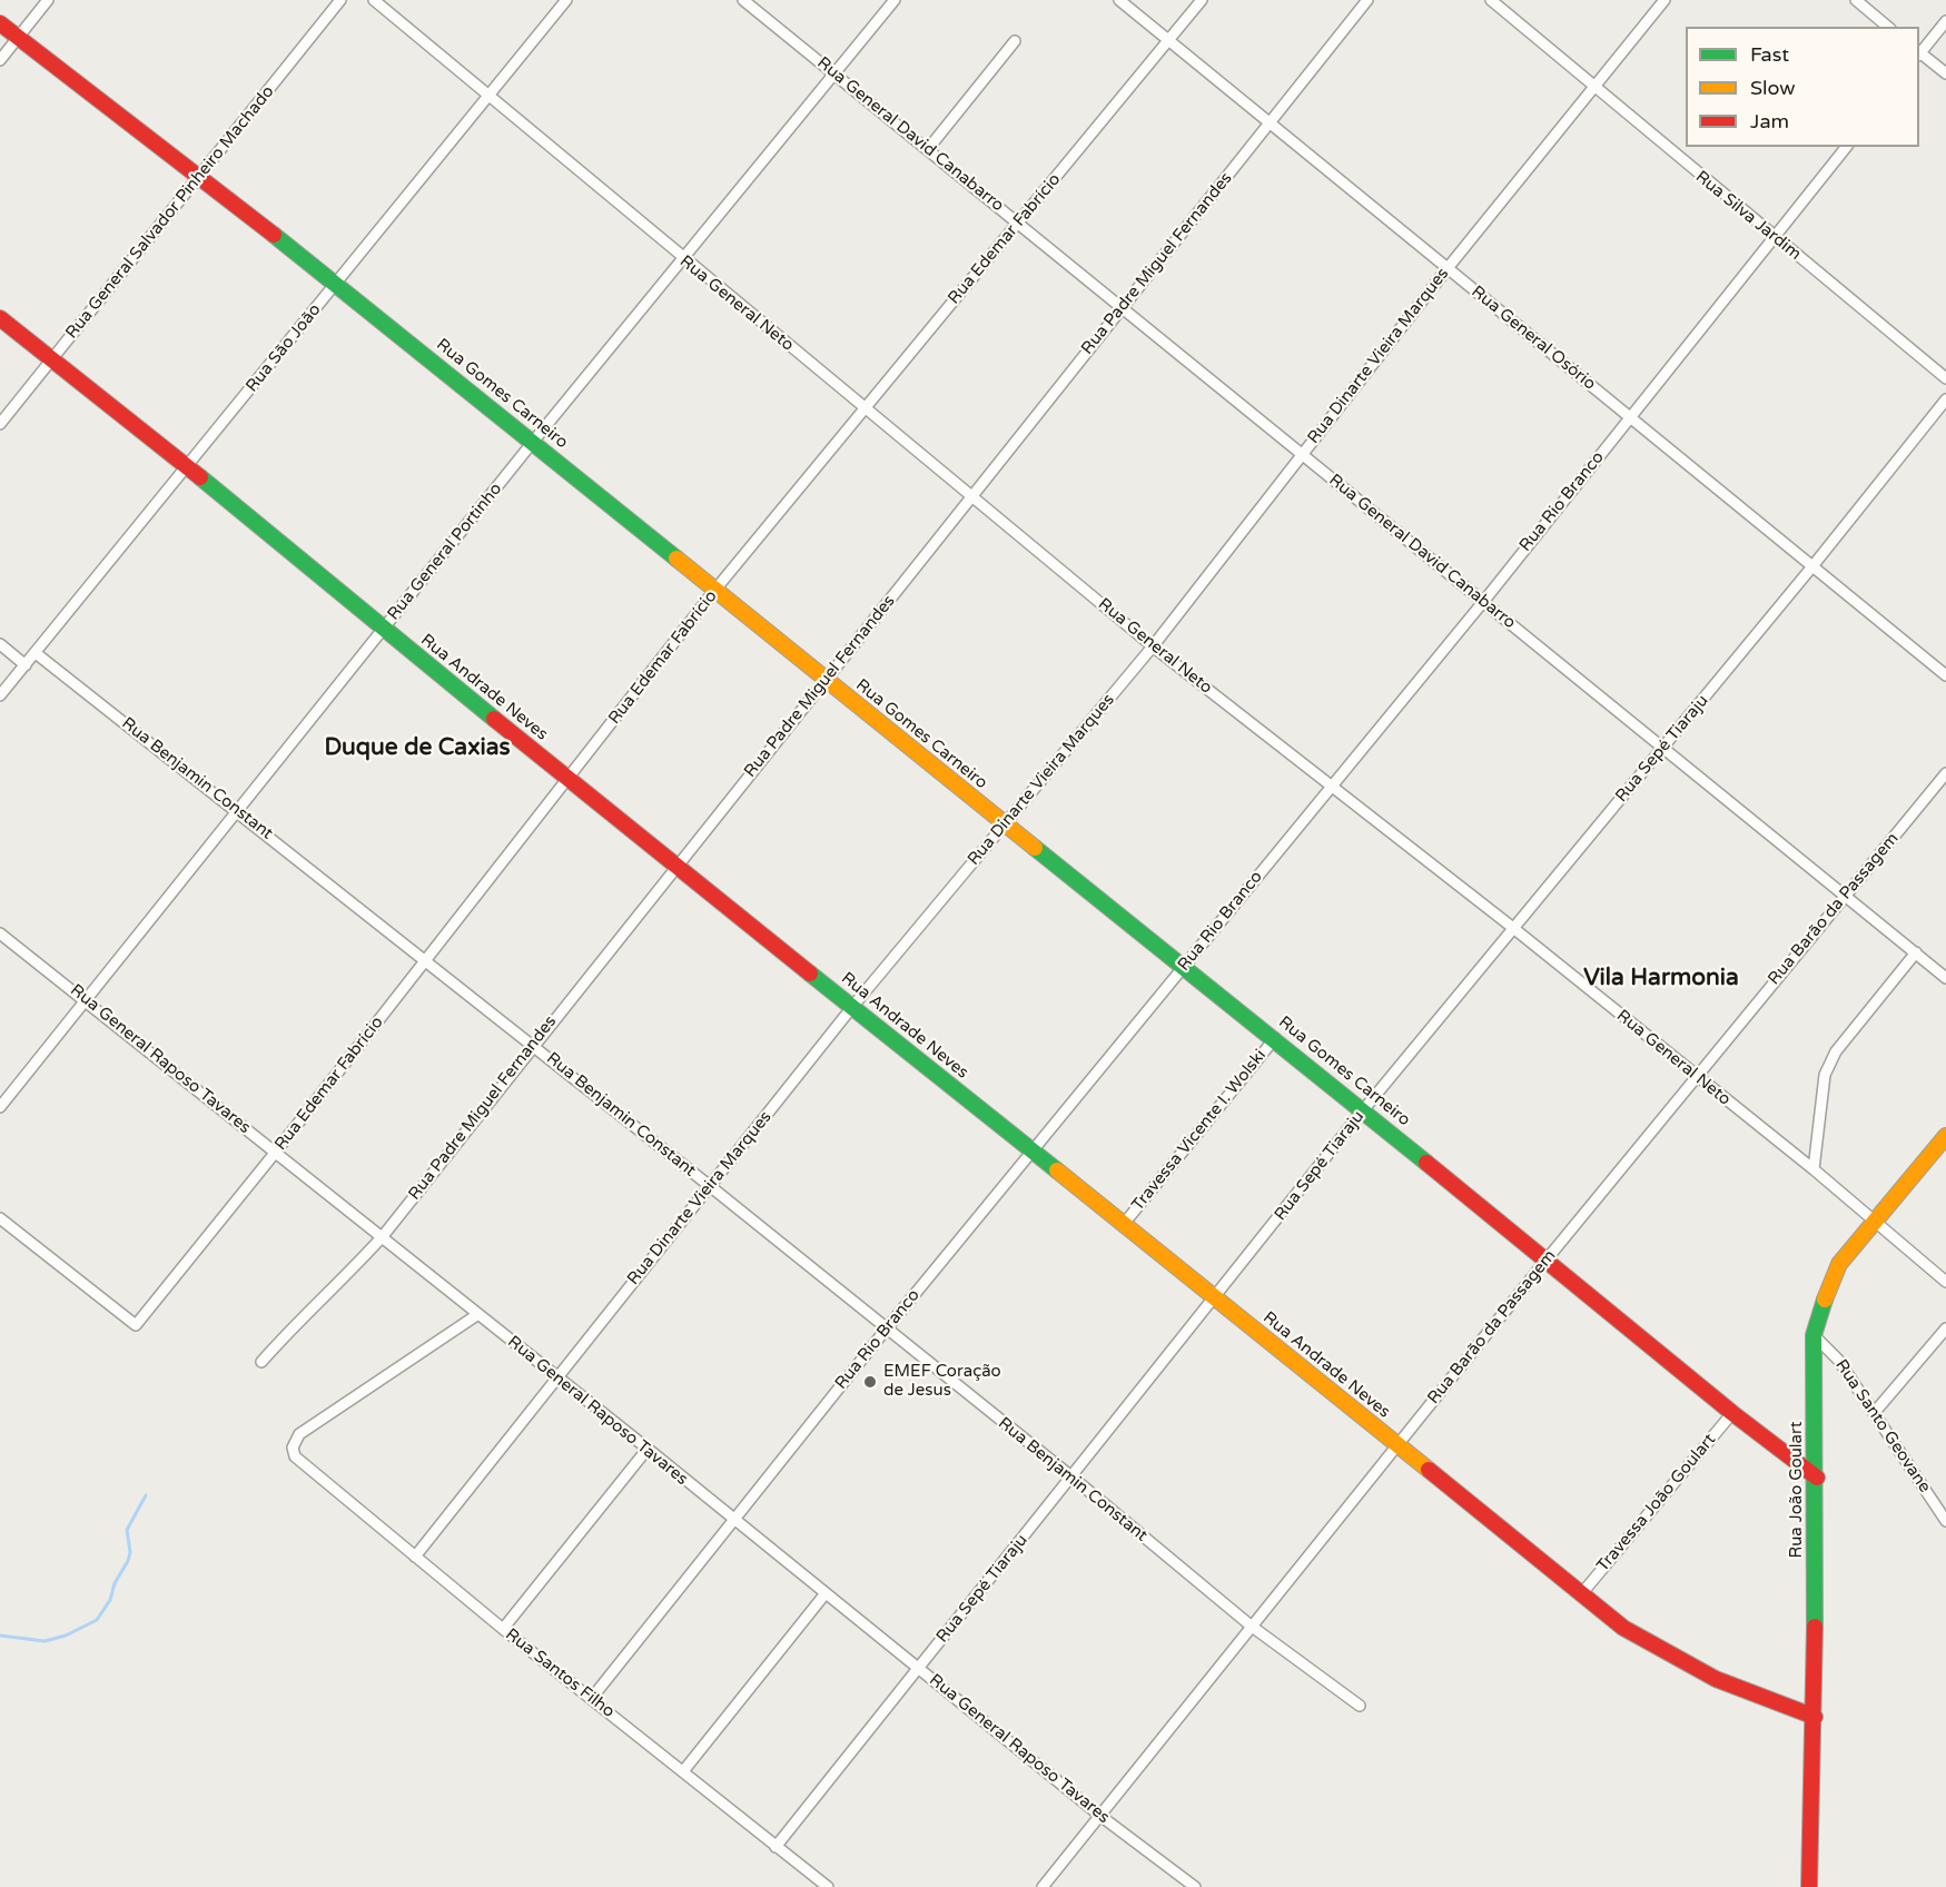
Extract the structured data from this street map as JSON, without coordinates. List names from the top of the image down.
{
  "streets": {
    "street": [
      "Rua General David Canabarro",
      "Rua General Salvador Pinheiro Machado",
      "Rua Silva Jardim",
      "Rua Edemar Fabrício",
      "Rua Padre Miguel Fernandes",
      "Rua General Neto",
      "Rua General Osório",
      "Rua São João",
      "Rua Dinarte Vieira Marques",
      "Rua Gomes Carneiro",
      "Rua Rio Branco",
      "Rua General Portinho",
      "Rua Andrade Neves",
      "Rua Sepé Tiaraju",
      "Rua Benjamin Constant",
      "Rua Barão da Passagem",
      "Rua General Raposo Tavares",
      "Travessa Vicente I. Wolski",
      "Rua Santo Geovane",
      "Rua João Goulart",
      "Travessa João Goulart",
      "Rua Santos Filho"
    ]
  },
  "crossings": [
    ["Rua General David Canabarro", "Rua Edemar Fabrício"],
    ["Rua General David Canabarro", "Rua Padre Miguel Fernandes"],
    ["Rua General David Canabarro", "Rua Dinarte Vieira Marques"],
    ["Rua General David Canabarro", "Rua Rio Branco"],
    ["Rua General David Canabarro", "Rua General Portinho"],
    ["Rua General David Canabarro", "Rua Sepé Tiaraju"],
    ["Rua General David Canabarro", "Rua Barão da Passagem"],
    ["Rua General Salvador Pinheiro Machado", "Rua Gomes Carneiro"],
    ["Rua General Salvador Pinheiro Machado", "Rua Andrade Neves"],
    ["Rua Silva Jardim", "Rua Dinarte Vieira Marques"],
    ["Rua Silva Jardim", "Rua Rio Branco"],
    ["Rua Edemar Fabrício", "Rua General Neto"],
    ["Rua Edemar Fabrício", "Rua General Osório"],
    ["Rua Edemar Fabrício", "Rua Gomes Carneiro"],
    ["Rua Edemar Fabrício", "Rua Andrade Neves"],
    ["Rua Edemar Fabrício", "Rua Benjamin Constant"],
    ["Rua Edemar Fabrício", "Rua General Raposo Tavares"],
    ["Rua Padre Miguel Fernandes", "Rua General Neto"],
    ["Rua Padre Miguel Fernandes", "Rua General Osório"],
    ["Rua Padre Miguel Fernandes", "Rua Gomes Carneiro"],
    ["Rua Padre Miguel Fernandes", "Rua Andrade Neves"],
    ["Rua Padre Miguel Fernandes", "Rua Benjamin Constant"],
    ["Rua Padre Miguel Fernandes", "Rua General Raposo Tavares"],
    ["Rua General Neto", "Rua São João"],
    ["Rua General Neto", "Rua Dinarte Vieira Marques"],
    ["Rua General Neto", "Rua Rio Branco"],
    ["Rua General Neto", "Rua General Portinho"],
    ["Rua General Neto", "Rua Sepé Tiaraju"],
    ["Rua General Neto", "Rua Barão da Passagem"],
    ["Rua General Neto", "Rua João Goulart"],
    ["Rua General Osório", "Rua Dinarte Vieira Marques"],
    ["Rua General Osório", "Rua Rio Branco"],
    ["Rua General Osório", "Rua Sepé Tiaraju"],
    ["Rua São João", "Rua Gomes Carneiro"],
    ["Rua São João", "Rua Andrade Neves"],
    ["Rua São João", "Rua Benjamin Constant"],
    ["Rua Dinarte Vieira Marques", "Rua Gomes Carneiro"],
    ["Rua Dinarte Vieira Marques", "Rua Andrade Neves"],
    ["Rua Dinarte Vieira Marques", "Rua Benjamin Constant"],
    ["Rua Dinarte Vieira Marques", "Rua General Raposo Tavares"],
    ["Rua Dinarte Vieira Marques", "Rua Santos Filho"],
    ["Rua Gomes Carneiro", "Rua Rio Branco"],
    ["Rua Gomes Carneiro", "Rua General Portinho"],
    ["Rua Gomes Carneiro", "Rua Sepé Tiaraju"],
    ["Rua Gomes Carneiro", "Rua Barão da Passagem"],
    ["Rua Gomes Carneiro", "Travessa Vicente I. Wolski"],
    ["Rua Gomes Carneiro", "Rua João Goulart"],
    ["Rua Gomes Carneiro", "Travessa João Goulart"],
    ["Rua Rio Branco", "Rua Andrade Neves"],
    ["Rua Rio Branco", "Rua Benjamin Constant"],
    ["Rua Rio Branco", "Rua General Raposo Tavares"],
    ["Rua Rio Branco", "Rua Santos Filho"],
    ["Rua General Portinho", "Rua Andrade Neves"],
    ["Rua General Portinho", "Rua Benjamin Constant"],
    ["Rua General Portinho", "Rua General Raposo Tavares"],
    ["Rua Andrade Neves", "Rua Sepé Tiaraju"],
    ["Rua Andrade Neves", "Rua Barão da Passagem"],
    ["Rua Andrade Neves", "Travessa Vicente I. Wolski"],
    ["Rua Andrade Neves", "Rua João Goulart"],
    ["Rua Andrade Neves", "Travessa João Goulart"],
    ["Rua Sepé Tiaraju", "Rua Benjamin Constant"],
    ["Rua Sepé Tiaraju", "Rua General Raposo Tavares"],
    ["Rua Sepé Tiaraju", "Rua Santos Filho"],
    ["Rua Benjamin Constant", "Rua Barão da Passagem"],
    ["Rua Barão da Passagem", "Rua General Raposo Tavares"],
    ["Rua General Raposo Tavares", "Rua Santos Filho"],
    ["Rua Santo Geovane", "Rua João Goulart"]
  ],
  "districts": ["Duque de Caxias", "Vila Harmonia"],
  "places": ["EMEF Coração de Jesus"],
  "legend": ["Fast", "Slow", "Jam"]
}
